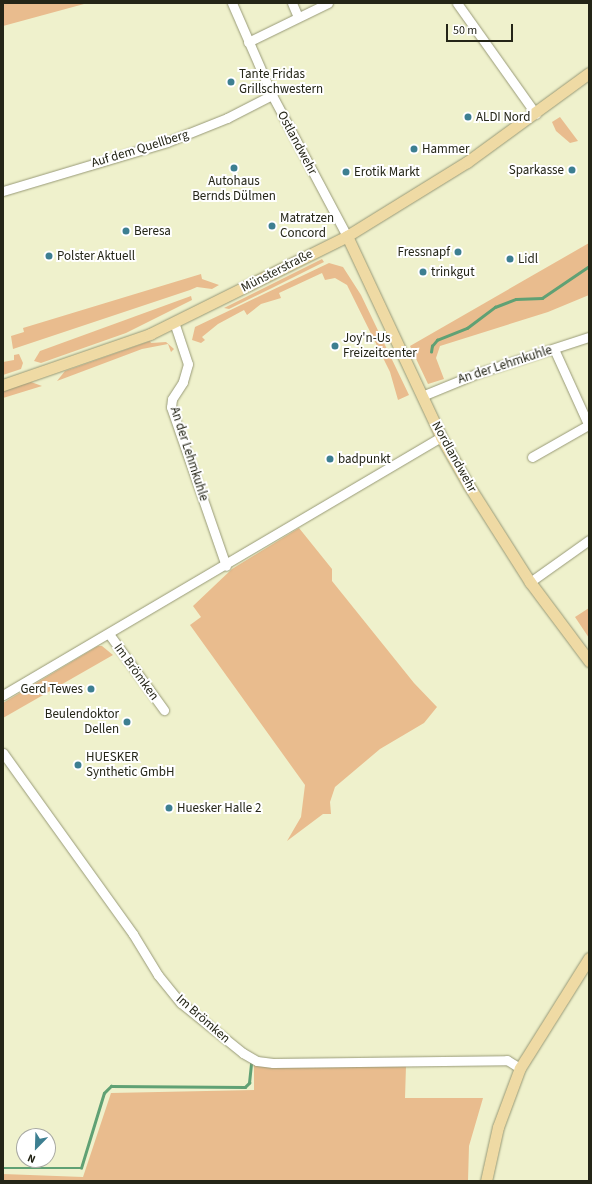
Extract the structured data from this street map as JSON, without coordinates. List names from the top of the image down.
{
  "streets": {
    "main road": ["Münsterstraße", "Nordlandwehr"],
    "street": [
      "Ostlandwehr",
      "Auf dem Quellberg",
      "An der Lehmkuhle",
      "Im Brömken"
    ]
  },
  "crossings": [
    ["Ostlandwehr", "Auf dem Quellberg"],
    ["Ostlandwehr", "Münsterstraße"],
    ["Ostlandwehr", "Nordlandwehr"],
    ["Münsterstraße", "An der Lehmkuhle"],
    ["Münsterstraße", "Nordlandwehr"],
    ["An der Lehmkuhle", "Nordlandwehr"]
  ],
  "places": [
    "Tante Fridas Grillschwestern",
    "ALDI Nord",
    "Hammer",
    "Autohaus Bernds Dülmen",
    "Sparkasse",
    "Erotik Markt",
    "Matratzen Concord",
    "Beresa",
    "Fressnapf",
    "Polster Aktuell",
    "Lidl",
    "trinkgut",
    "Joy'n-Us Freizeitcenter",
    "badpunkt",
    "Gerd Tewes",
    "Beulendoktor Dellen",
    "HUESKER Synthetic GmbH",
    "Huesker Halle 2"
  ],
  "scale_bar": "50 m",
  "north": "bottom left"
}
